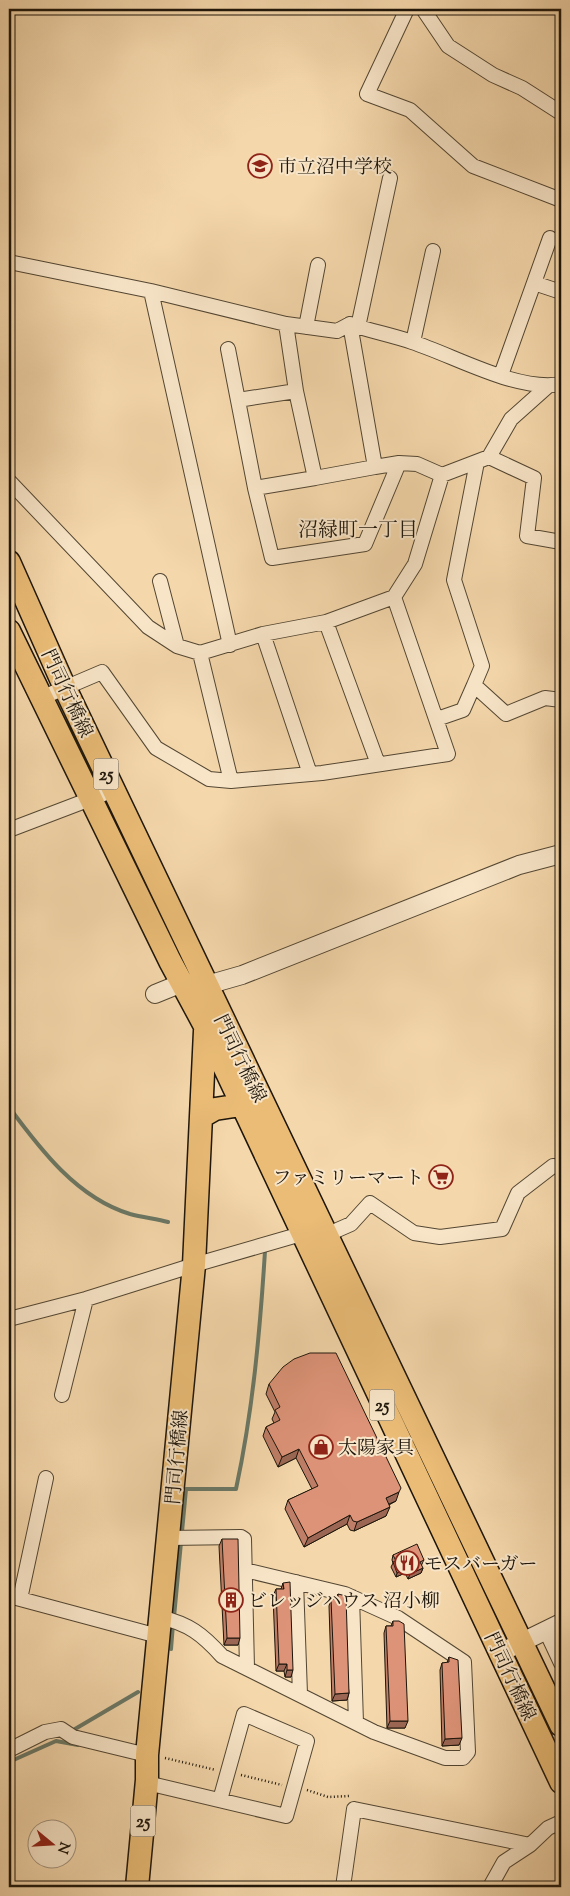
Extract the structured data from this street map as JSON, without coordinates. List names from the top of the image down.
{
  "streets": {
    "main road": ["門司行橋線", "25"]
  },
  "districts": ["沼緑町一丁目"],
  "places": {
    "school or university": ["市立沼中学校"],
    "supermarket": ["ファミリーマート"],
    "shop": ["太陽家具"],
    "restaurant": ["モスバーガー"],
    "building": ["ビレッジハウス 沼小柳"]
  },
  "north": "right"
}
